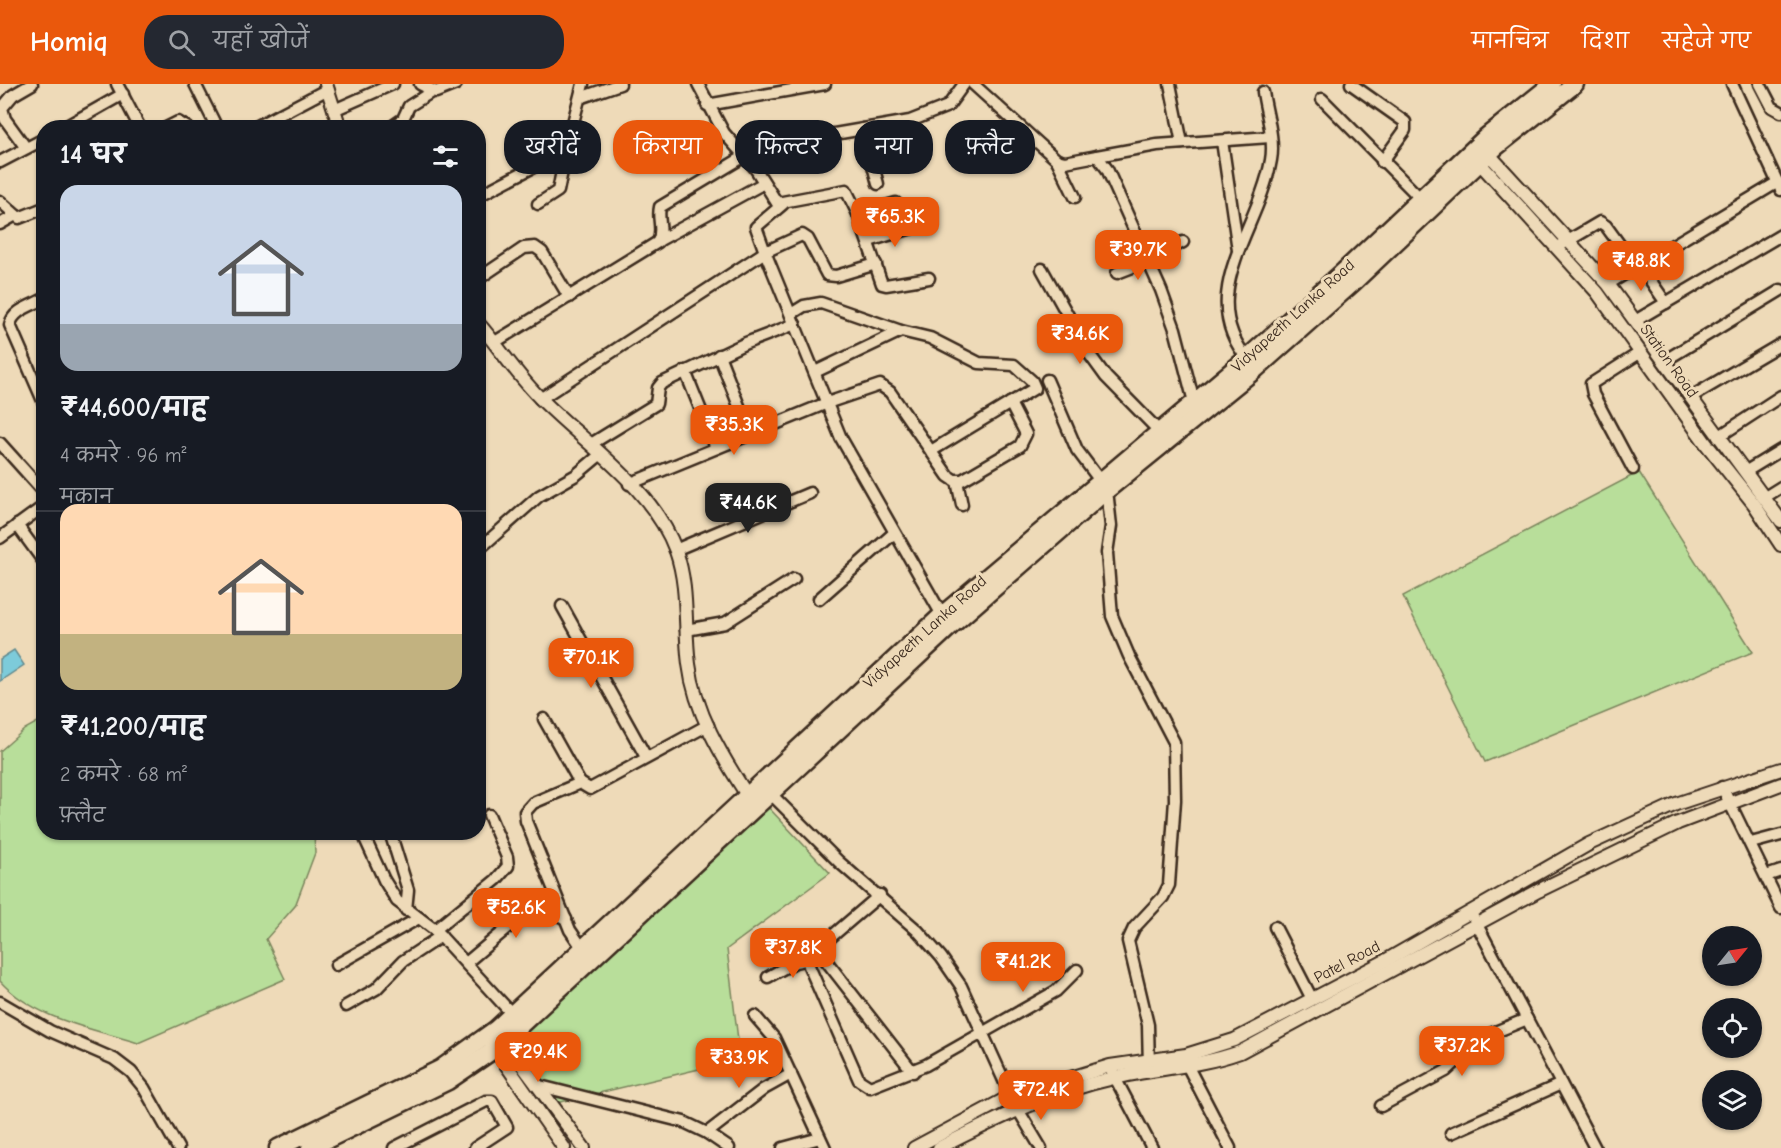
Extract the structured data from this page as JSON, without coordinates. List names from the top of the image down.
{
  "streets": {
    "main road": ["Vidyapeeth Lanka Road"],
    "street": ["Station Road", "Patel Road"]
  },
  "crossings": [
    ["Vidyapeeth Lanka Road", "Station Road"]
  ],
  "north": "top right",
  "page": {
    "header": "Homiq",
    "search": "यहाँ खोजें",
    "nav": ["मानचित्र", "दिशा", "सहेजे गए"],
    "chip": [
      "खरीदें",
      "किराया",
      "फ़िल्टर",
      "नया",
      "फ़्लैट"
    ],
    "heading": "14 घर",
    "list": [
      {
        "name": "₹44,600/माह",
        "note": "4 कमरे · 96 m² · मकान"
      },
      {
        "name": "₹41,200/माह",
        "note": "2 कमरे · 68 m² · फ़्लैट"
      }
    ],
    "price": [
      "₹65.3K",
      "₹39.7K",
      "₹48.8K",
      "₹34.6K",
      "₹35.3K",
      "₹44.6K",
      "₹70.1K",
      "₹52.6K",
      "₹37.8K",
      "₹41.2K",
      "₹37.2K",
      "₹29.4K",
      "₹33.9K",
      "₹72.4K"
    ]
  }
}
